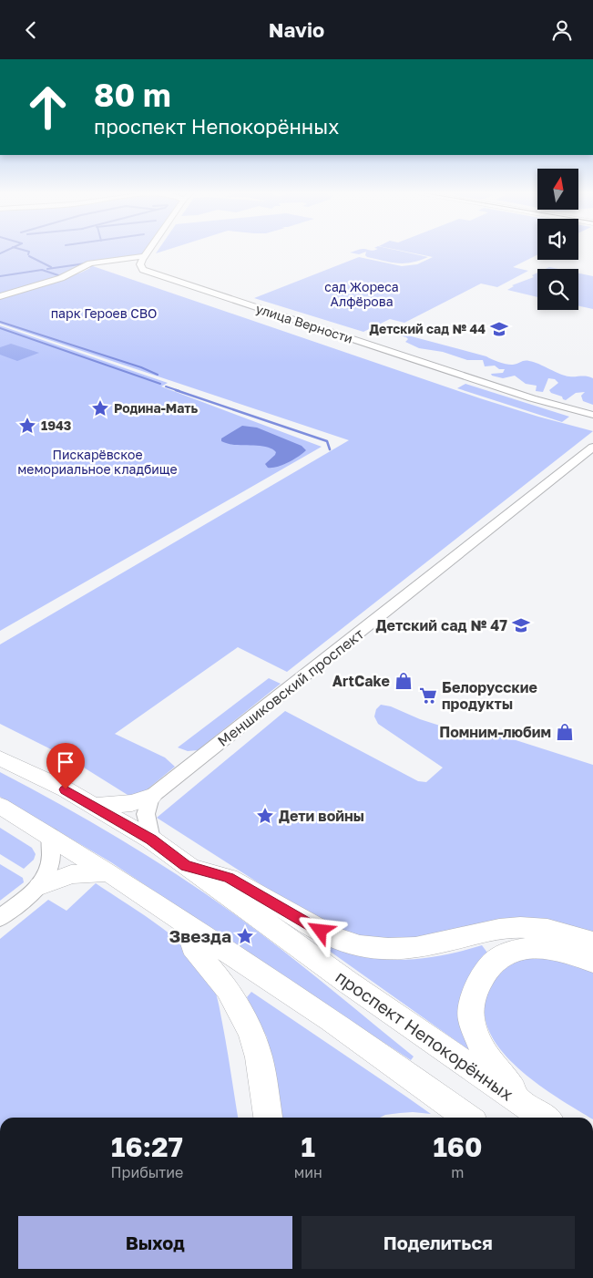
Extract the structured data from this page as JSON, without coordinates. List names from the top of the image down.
{
  "streets": {
    "main road": ["проспект Непокорённых"],
    "street": ["улица Верности", "Меншиковский проспект"]
  },
  "parks": ["сад Жореса Алфёрова", "парк Героев СВО", "Пискарёвское мемориальное кладбище"],
  "places": {
    "school or university": ["Детский сад № 44", "Детский сад № 47"],
    "place": [
      "Родина-Мать",
      "1943",
      "Дети войны",
      "Звезда"
    ],
    "shop": ["ArtCake", "Помним-любим"],
    "supermarket": ["Белорусские продукты"]
  },
  "north": "top",
  "page": {
    "header": "Navio",
    "turn": ["80 m", "проспект Непокорённых"],
    "eta": [
      "16:27",
      "Прибытие",
      "1",
      "мин",
      "160",
      "m"
    ],
    "buttons": ["Выход", "Поделиться"]
  }
}
